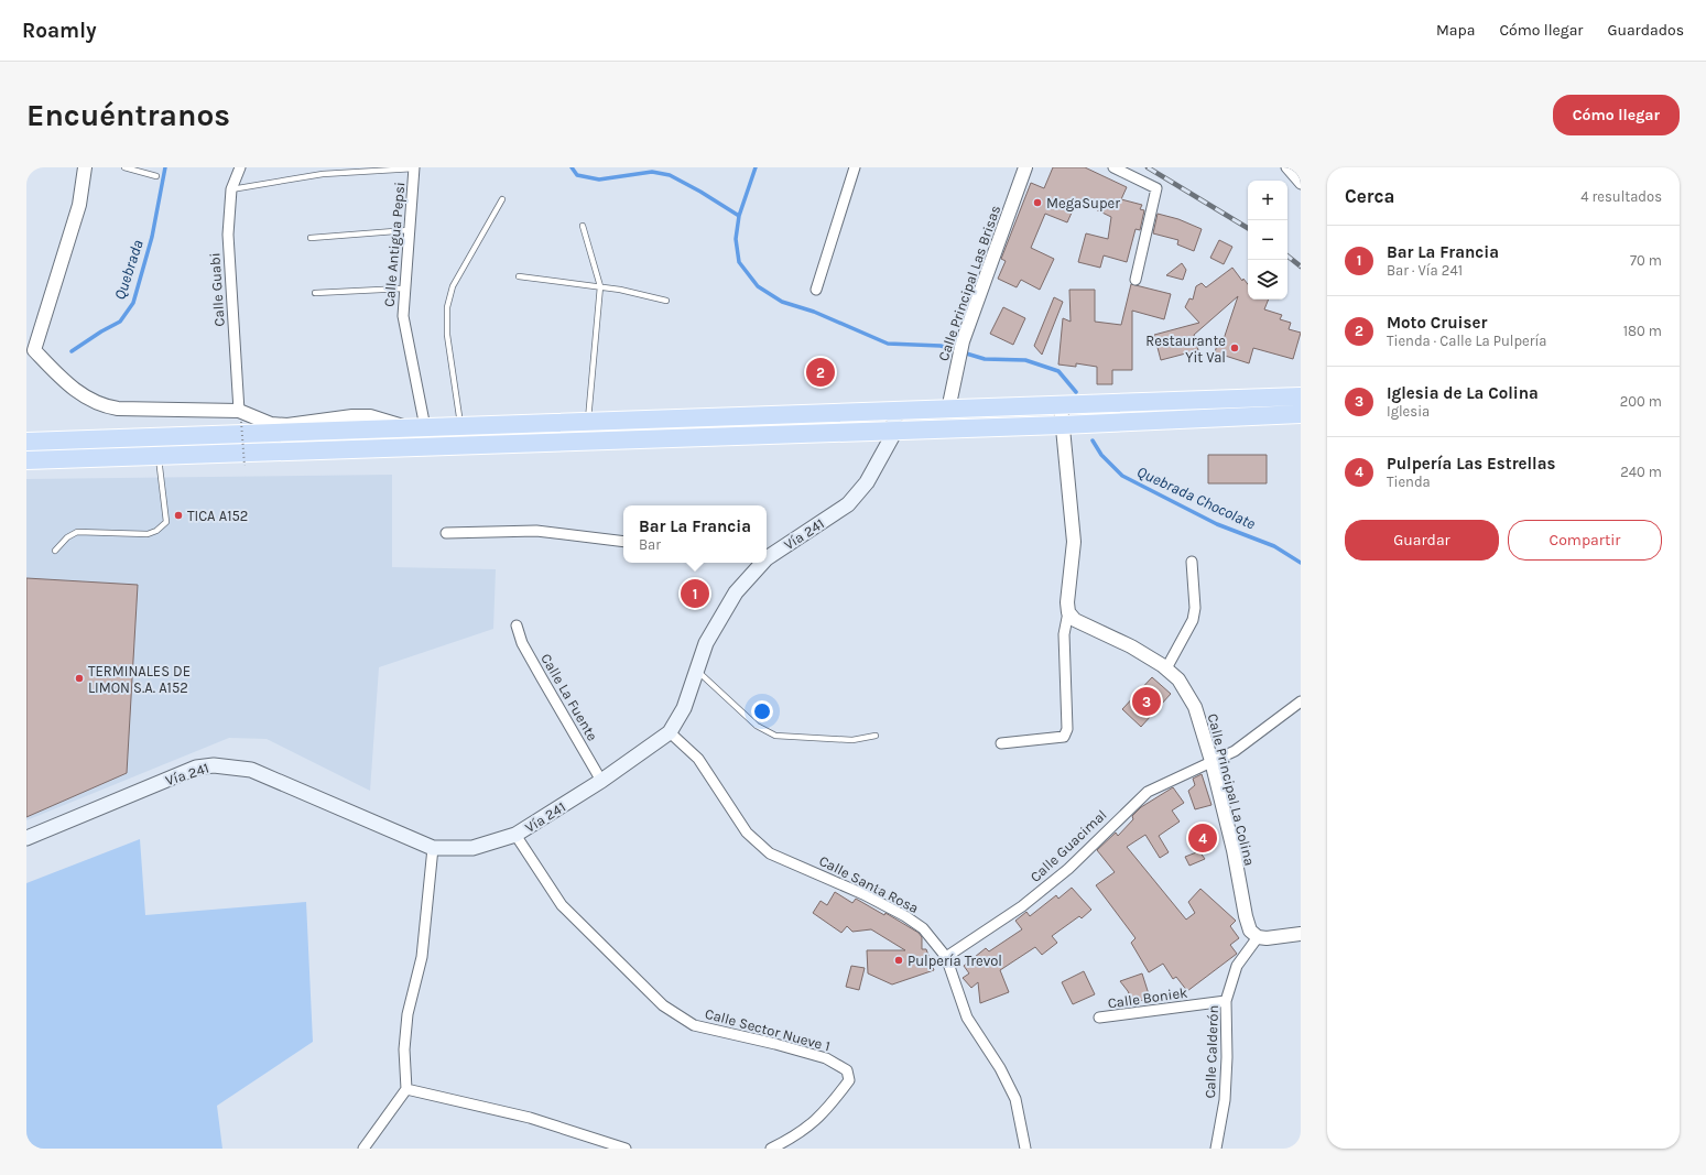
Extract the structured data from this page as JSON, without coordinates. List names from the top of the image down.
{
  "streets": {
    "main road": ["Vía 241"],
    "street": [
      "Calle Antigua Pepsi",
      "Calle Principal Las Brisas",
      "Calle Guabi",
      "Calle La Fuente",
      "Calle Principal La Colina",
      "Calle Guacimal",
      "Calle Santa Rosa",
      "Calle Boniek",
      "Calle Sector Nueve 1",
      "Calle Calderón"
    ]
  },
  "crossings": [
    ["Vía 241", "Calle La Fuente"],
    ["Vía 241", "Calle Santa Rosa"],
    ["Vía 241", "Calle Sector Nueve 1"],
    ["Calle Principal La Colina", "Calle Guacimal"],
    ["Calle Principal La Colina", "Calle Calderón"],
    ["Calle Guacimal", "Calle Santa Rosa"],
    ["Calle Boniek", "Calle Calderón"]
  ],
  "water": ["Quebrada", "Quebrada Chocolate"],
  "places": [
    "MegaSuper",
    "Restaurante Yit Val",
    "TICA A152",
    "TERMINALES DE LIMON S.A. A152",
    "Pulpería Trevol"
  ],
  "page": {
    "header": "Roamly",
    "nav": ["Mapa", "Cómo llegar", "Guardados"],
    "buttons": [
      "Cómo llegar",
      ["Guardar", "Compartir"]
    ],
    "title": "Encuéntranos",
    "heading": ["Cerca", "4 resultados"],
    "map_buttons": ["+", "−"],
    "list": [
      {
        "mark": "1",
        "name": "Bar La Francia",
        "note": "Bar · Vía 241",
        "value": "70 m"
      },
      {
        "mark": "2",
        "name": "Moto Cruiser",
        "note": "Tienda · Calle La Pulpería",
        "value": "180 m"
      },
      {
        "mark": "3",
        "name": "Iglesia de La Colina",
        "note": "Iglesia",
        "value": "200 m"
      },
      {
        "mark": "4",
        "name": "Pulpería Las Estrellas",
        "note": "Tienda",
        "value": "240 m"
      }
    ],
    "pins": [
      "2",
      "1",
      "3",
      "4"
    ],
    "popup": ["Bar La Francia", "Bar"]
  }
}
